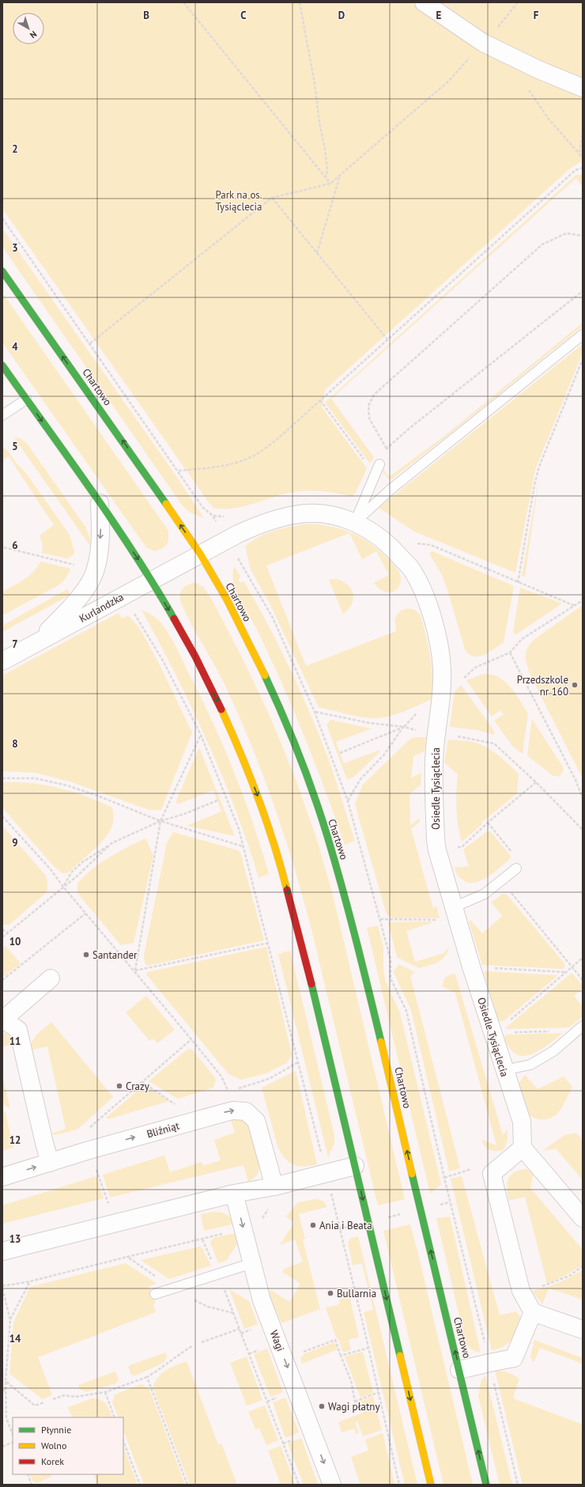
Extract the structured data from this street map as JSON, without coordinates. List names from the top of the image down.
{
  "streets": {
    "street": [
      "Chartowo",
      "Kurlandzka",
      "Osiedle Tysiąclecia",
      "Bliźniąt",
      "Wagi"
    ]
  },
  "crossings": [
    ["Chartowo", "Kurlandzka"],
    ["Chartowo", "Osiedle Tysiąclecia"],
    ["Kurlandzka", "Osiedle Tysiąclecia"]
  ],
  "parks": ["Park na os. Tysiąclecia"],
  "places": [
    "Przedszkole nr 160",
    "Santander",
    "Crazy",
    "Ania i Beata",
    "Bullarnia",
    "Wagi płatny"
  ],
  "legend": ["Płynnie", "Wolno", "Korek"],
  "north": "bottom right",
  "grid": {
    "columns": [
      "B",
      "C",
      "D",
      "E",
      "F"
    ],
    "rows": [
      "2",
      "3",
      "4",
      "5",
      "6",
      "7",
      "8",
      "9",
      "10",
      "11",
      "12",
      "13",
      "14"
    ]
  }
}
